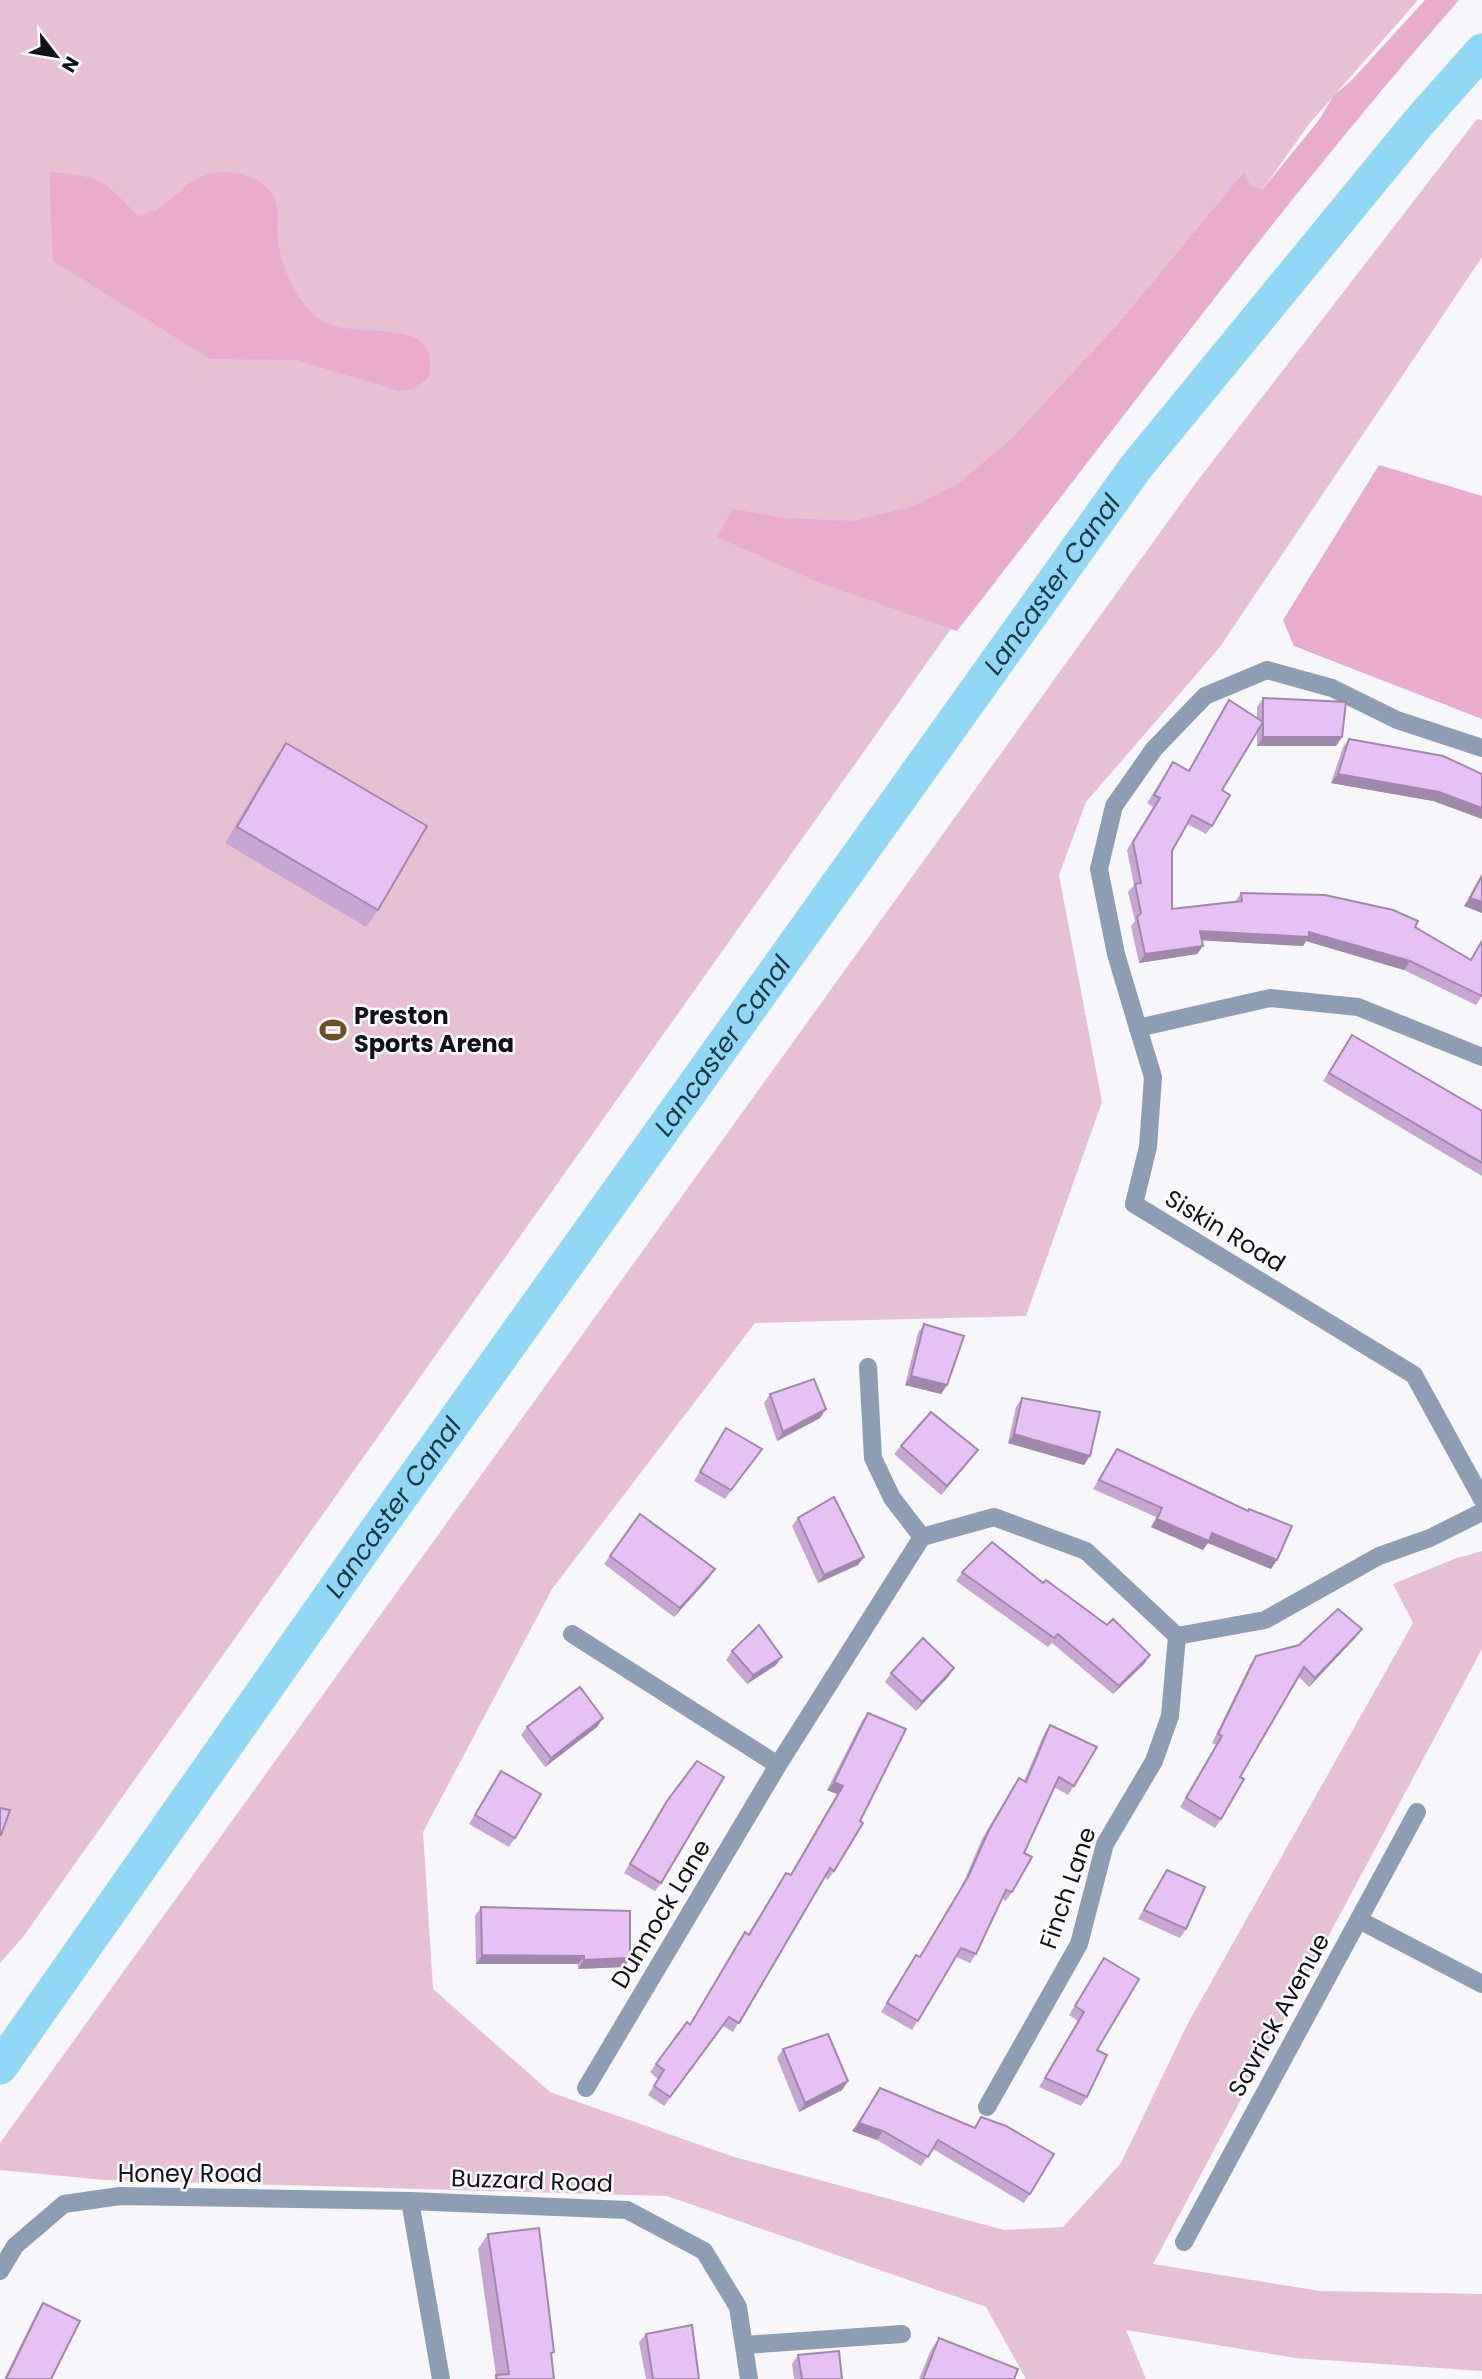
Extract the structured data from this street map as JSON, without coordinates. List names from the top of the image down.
{
  "streets": {
    "street": [
      "Siskin Road",
      "Finch Lane",
      "Dunnock Lane",
      "Savrick Avenue",
      "Honey Road",
      "Buzzard Road"
    ]
  },
  "crossings": [
    ["Honey Road", "Buzzard Road"]
  ],
  "water": ["Lancaster Canal"],
  "places": {
    "sports": ["Preston Sports Arena"]
  },
  "north": "bottom right"
}
